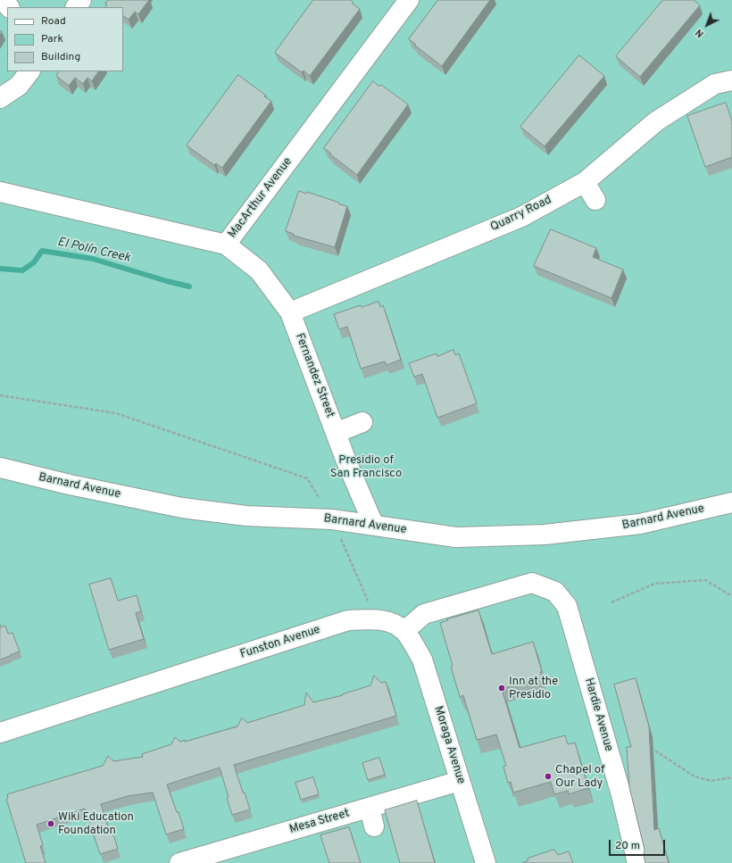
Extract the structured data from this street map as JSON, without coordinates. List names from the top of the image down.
{
  "streets": {
    "street": [
      "MacArthur Avenue",
      "Quarry Road",
      "Fernandez Street",
      "Barnard Avenue",
      "Funston Avenue",
      "Hardie Avenue",
      "Moraga Avenue",
      "Mesa Street"
    ]
  },
  "crossings": [
    ["MacArthur Avenue", "Fernandez Street"],
    ["Quarry Road", "Fernandez Street"],
    ["Fernandez Street", "Barnard Avenue"],
    ["Funston Avenue", "Hardie Avenue"],
    ["Funston Avenue", "Moraga Avenue"],
    ["Hardie Avenue", "Moraga Avenue"],
    ["Moraga Avenue", "Mesa Street"]
  ],
  "water": ["El Polín Creek"],
  "parks": ["Presidio of San Francisco"],
  "places": ["Inn at the Presidio", "Chapel of Our Lady", "Wiki Education Foundation"],
  "legend": ["Road", "Park", "Building"],
  "scale_bar": "20 m",
  "north": "bottom left"
}
